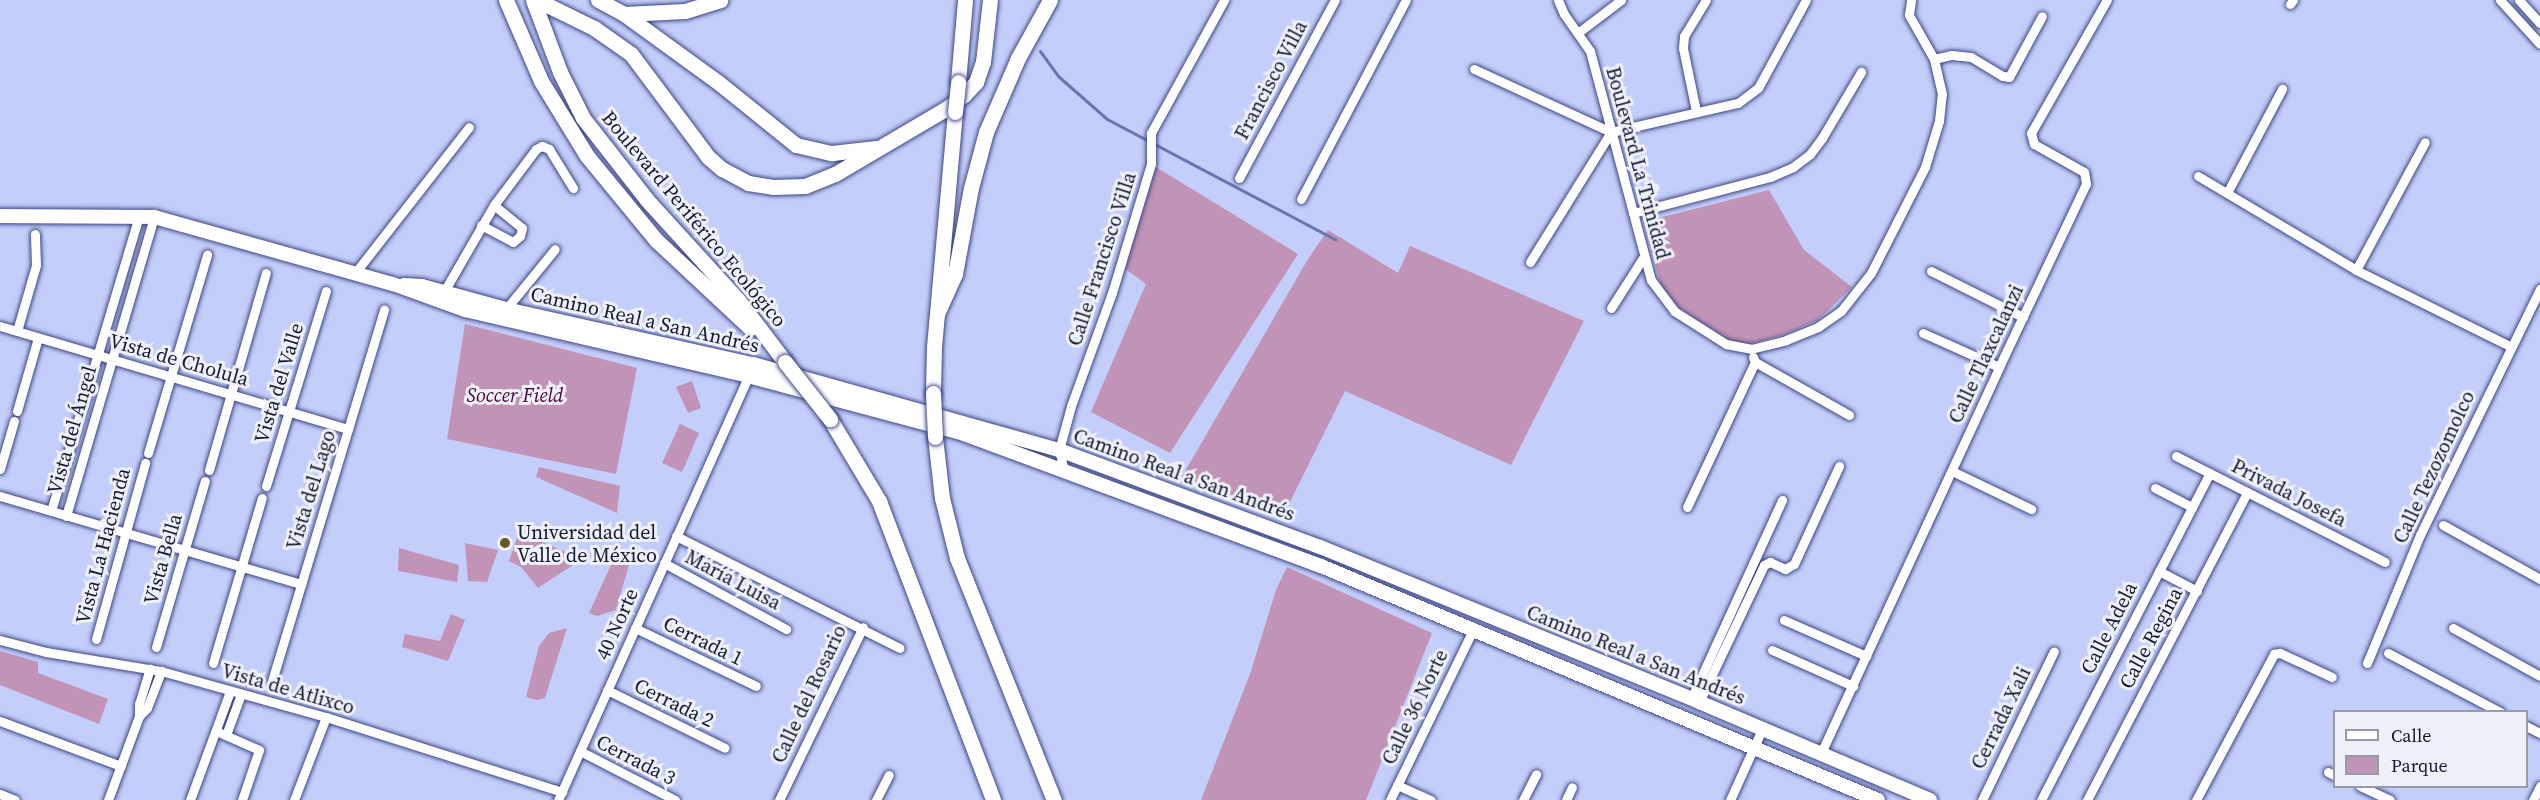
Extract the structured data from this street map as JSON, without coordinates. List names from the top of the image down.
{
  "streets": {
    "highway": ["Boulevard Periférico Ecológico"],
    "main road": ["Camino Real a San Andrés"],
    "street": [
      "Francisco Villa",
      "Boulevard La Trinidad",
      "Calle Francisco Villa",
      "Calle Tlaxcalanzi",
      "Vista de Cholula",
      "Vista del Valle",
      "Vista del Ángel",
      "Calle Tezozomolco",
      "Vista del Lago",
      "Privada Josefa",
      "Vista La Hacienda",
      "Vista Bella",
      "María Luisa",
      "40 Norte",
      "Calle Adela",
      "Calle Regina",
      "Cerrada 1",
      "Vista de Atlixco",
      "Calle del Rosario",
      "Cerrada 2",
      "Calle 36 Norte",
      "Cerrada Xali",
      "Cerrada 3"
    ]
  },
  "crossings": [
    ["Calle Francisco Villa", "Camino Real a San Andrés"],
    ["Camino Real a San Andrés", "Calle Tlaxcalanzi"],
    ["Camino Real a San Andrés", "Vista del Ángel"],
    ["Camino Real a San Andrés", "40 Norte"],
    ["Camino Real a San Andrés", "Calle 36 Norte"],
    ["Vista de Cholula", "Vista del Valle"],
    ["Vista de Cholula", "Vista del Ángel"],
    ["Vista de Cholula", "Vista del Lago"],
    ["Vista de Cholula", "Vista La Hacienda"],
    ["Privada Josefa", "Calle Adela"],
    ["Privada Josefa", "Calle Regina"],
    ["María Luisa", "40 Norte"],
    ["40 Norte", "Cerrada 1"],
    ["40 Norte", "Vista de Atlixco"],
    ["40 Norte", "Calle del Rosario"],
    ["40 Norte", "Cerrada 2"],
    ["40 Norte", "Cerrada 3"]
  ],
  "parks": ["Soccer Field"],
  "places": ["Universidad del Valle de México"],
  "legend": ["Calle", "Parque"]
}
